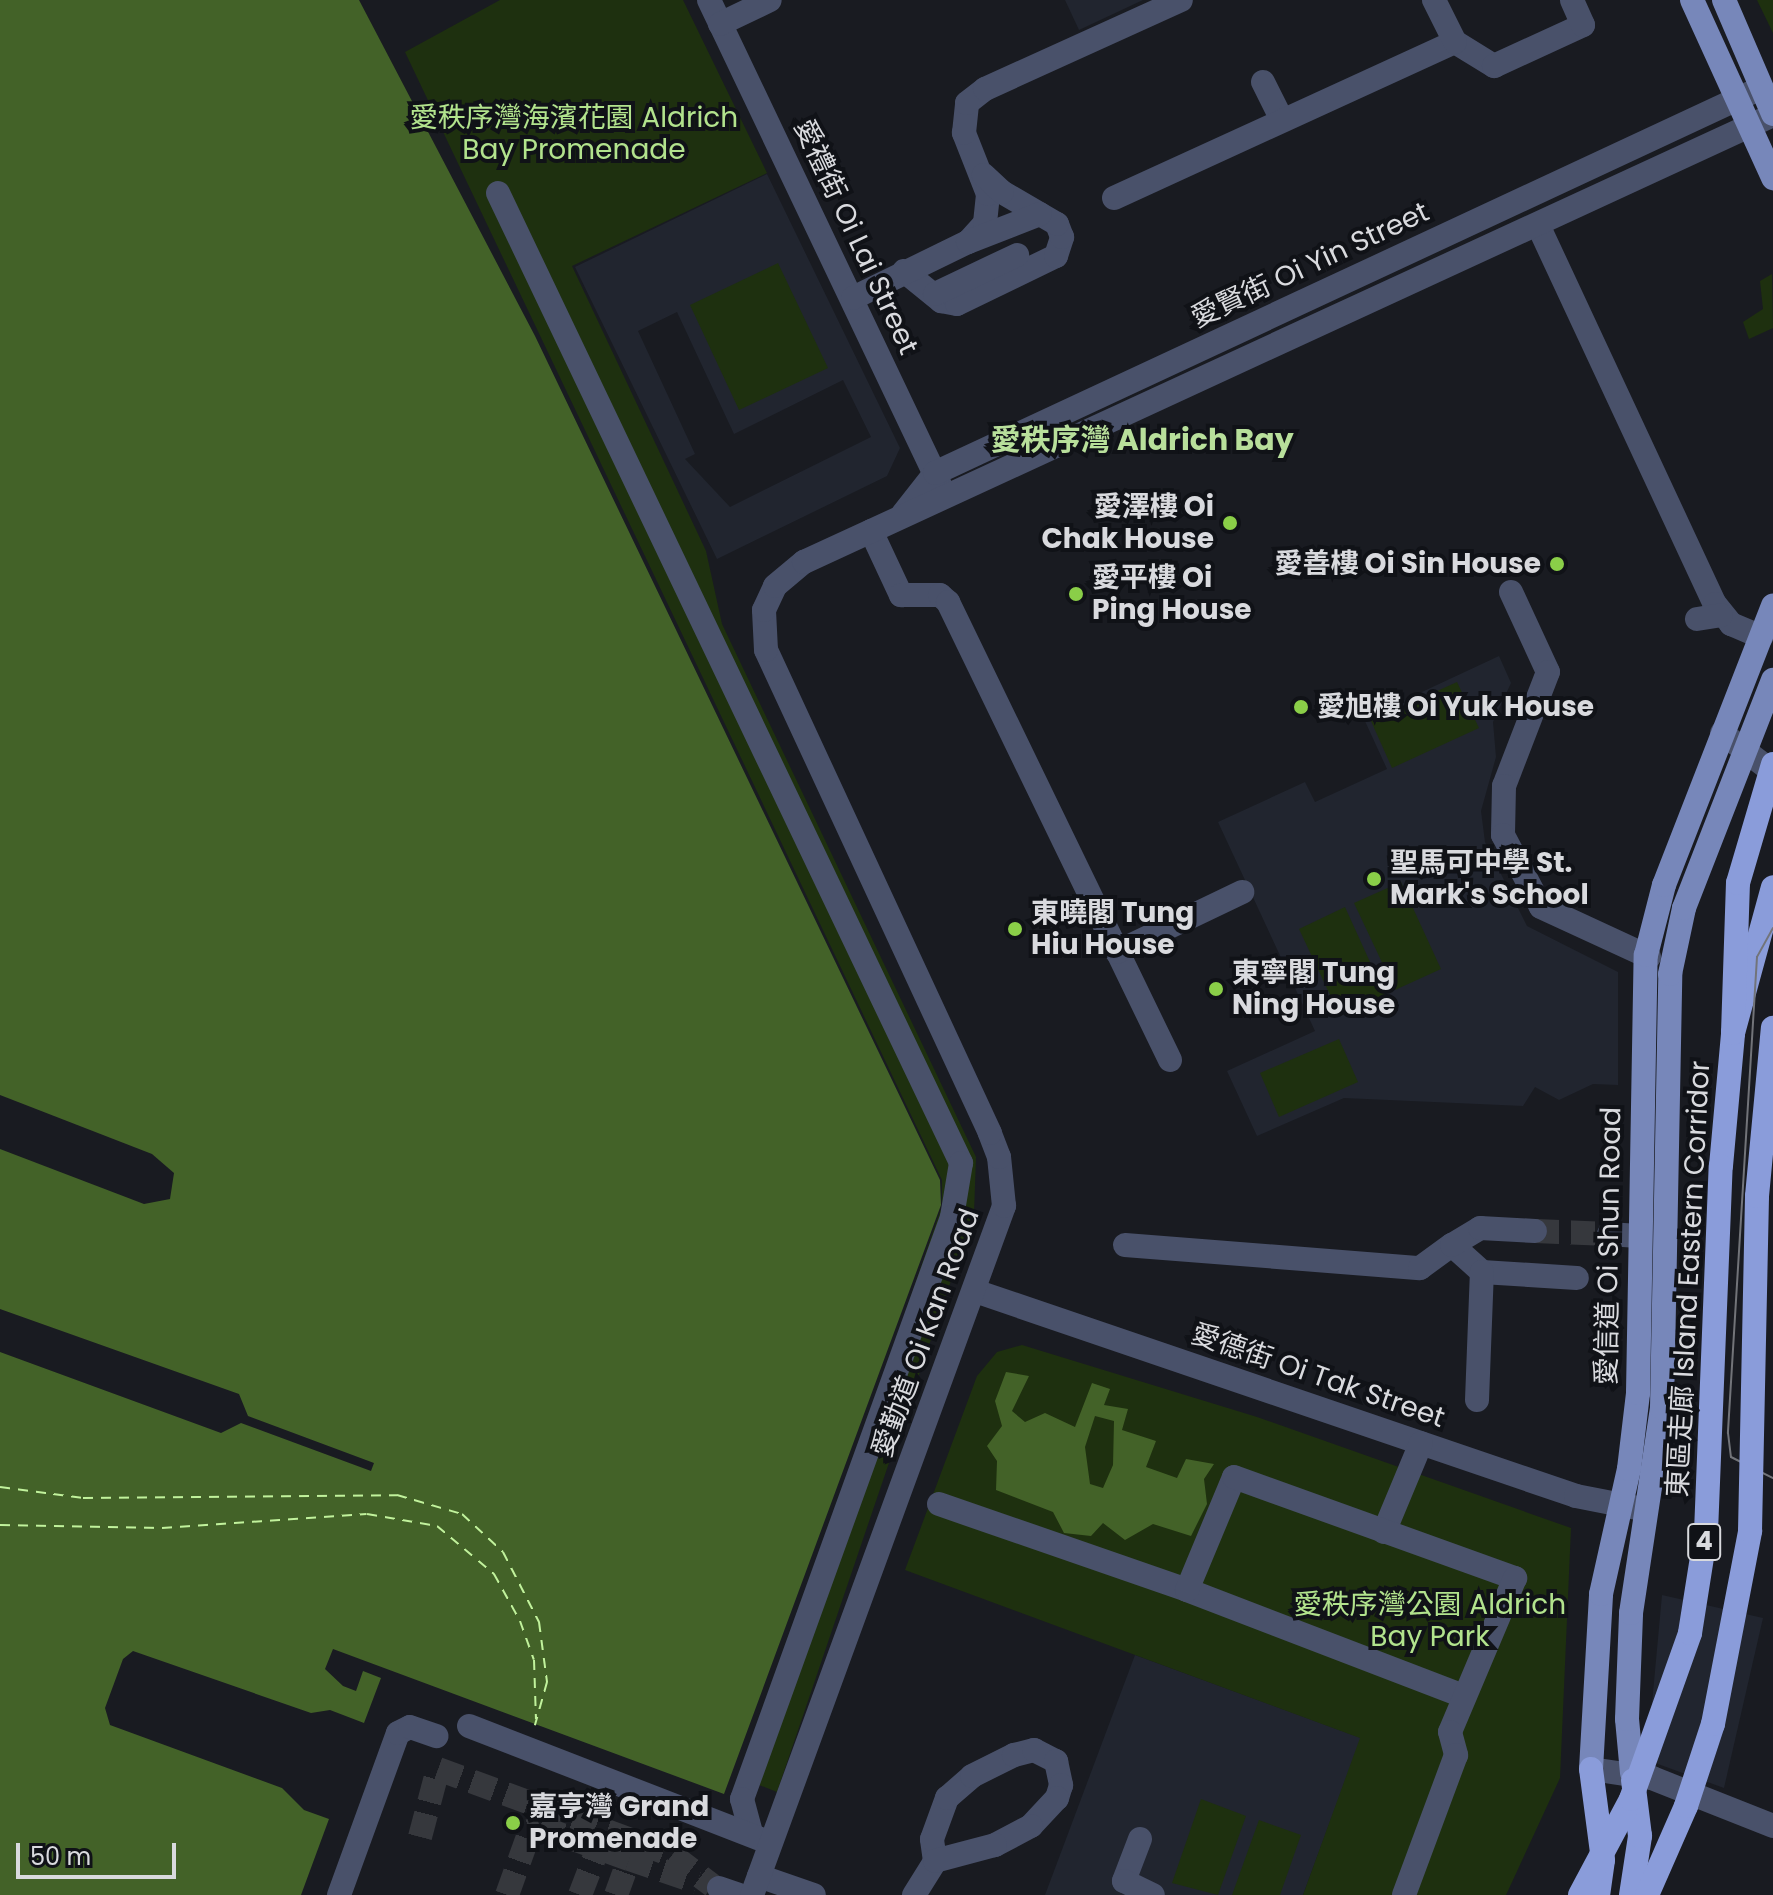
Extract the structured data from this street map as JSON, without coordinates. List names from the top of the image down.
{
  "streets": {
    "highway": ["東區走廊 Island Eastern Corridor", "4"],
    "main road": ["愛信道 Oi Shun Road"],
    "street": [
      "愛禮街 Oi Lai Street",
      "愛賢街 Oi Yin Street",
      "愛勤道 Oi Kan Road",
      "愛德街 Oi Tak Street"
    ]
  },
  "crossings": [
    ["愛禮街 Oi Lai Street", "愛賢街 Oi Yin Street"],
    ["愛賢街 Oi Yin Street", "愛勤道 Oi Kan Road"],
    ["愛信道 Oi Shun Road", "愛德街 Oi Tak Street"],
    ["愛勤道 Oi Kan Road", "愛德街 Oi Tak Street"]
  ],
  "districts": ["愛秩序灣 Aldrich Bay"],
  "parks": ["愛秩序灣海濱花園 Aldrich Bay Promenade", "愛秩序灣公園 Aldrich Bay Park"],
  "places": [
    "愛澤樓 Oi Chak House",
    "愛善樓 Oi Sin House",
    "愛平樓 Oi Ping House",
    "愛旭樓 Oi Yuk House",
    "聖馬可中學 St. Mark's School",
    "東曉閣 Tung Hiu House",
    "東寧閣 Tung Ning House",
    "嘉亨灣 Grand Promenade"
  ],
  "scale_bar": "50 m"
}
